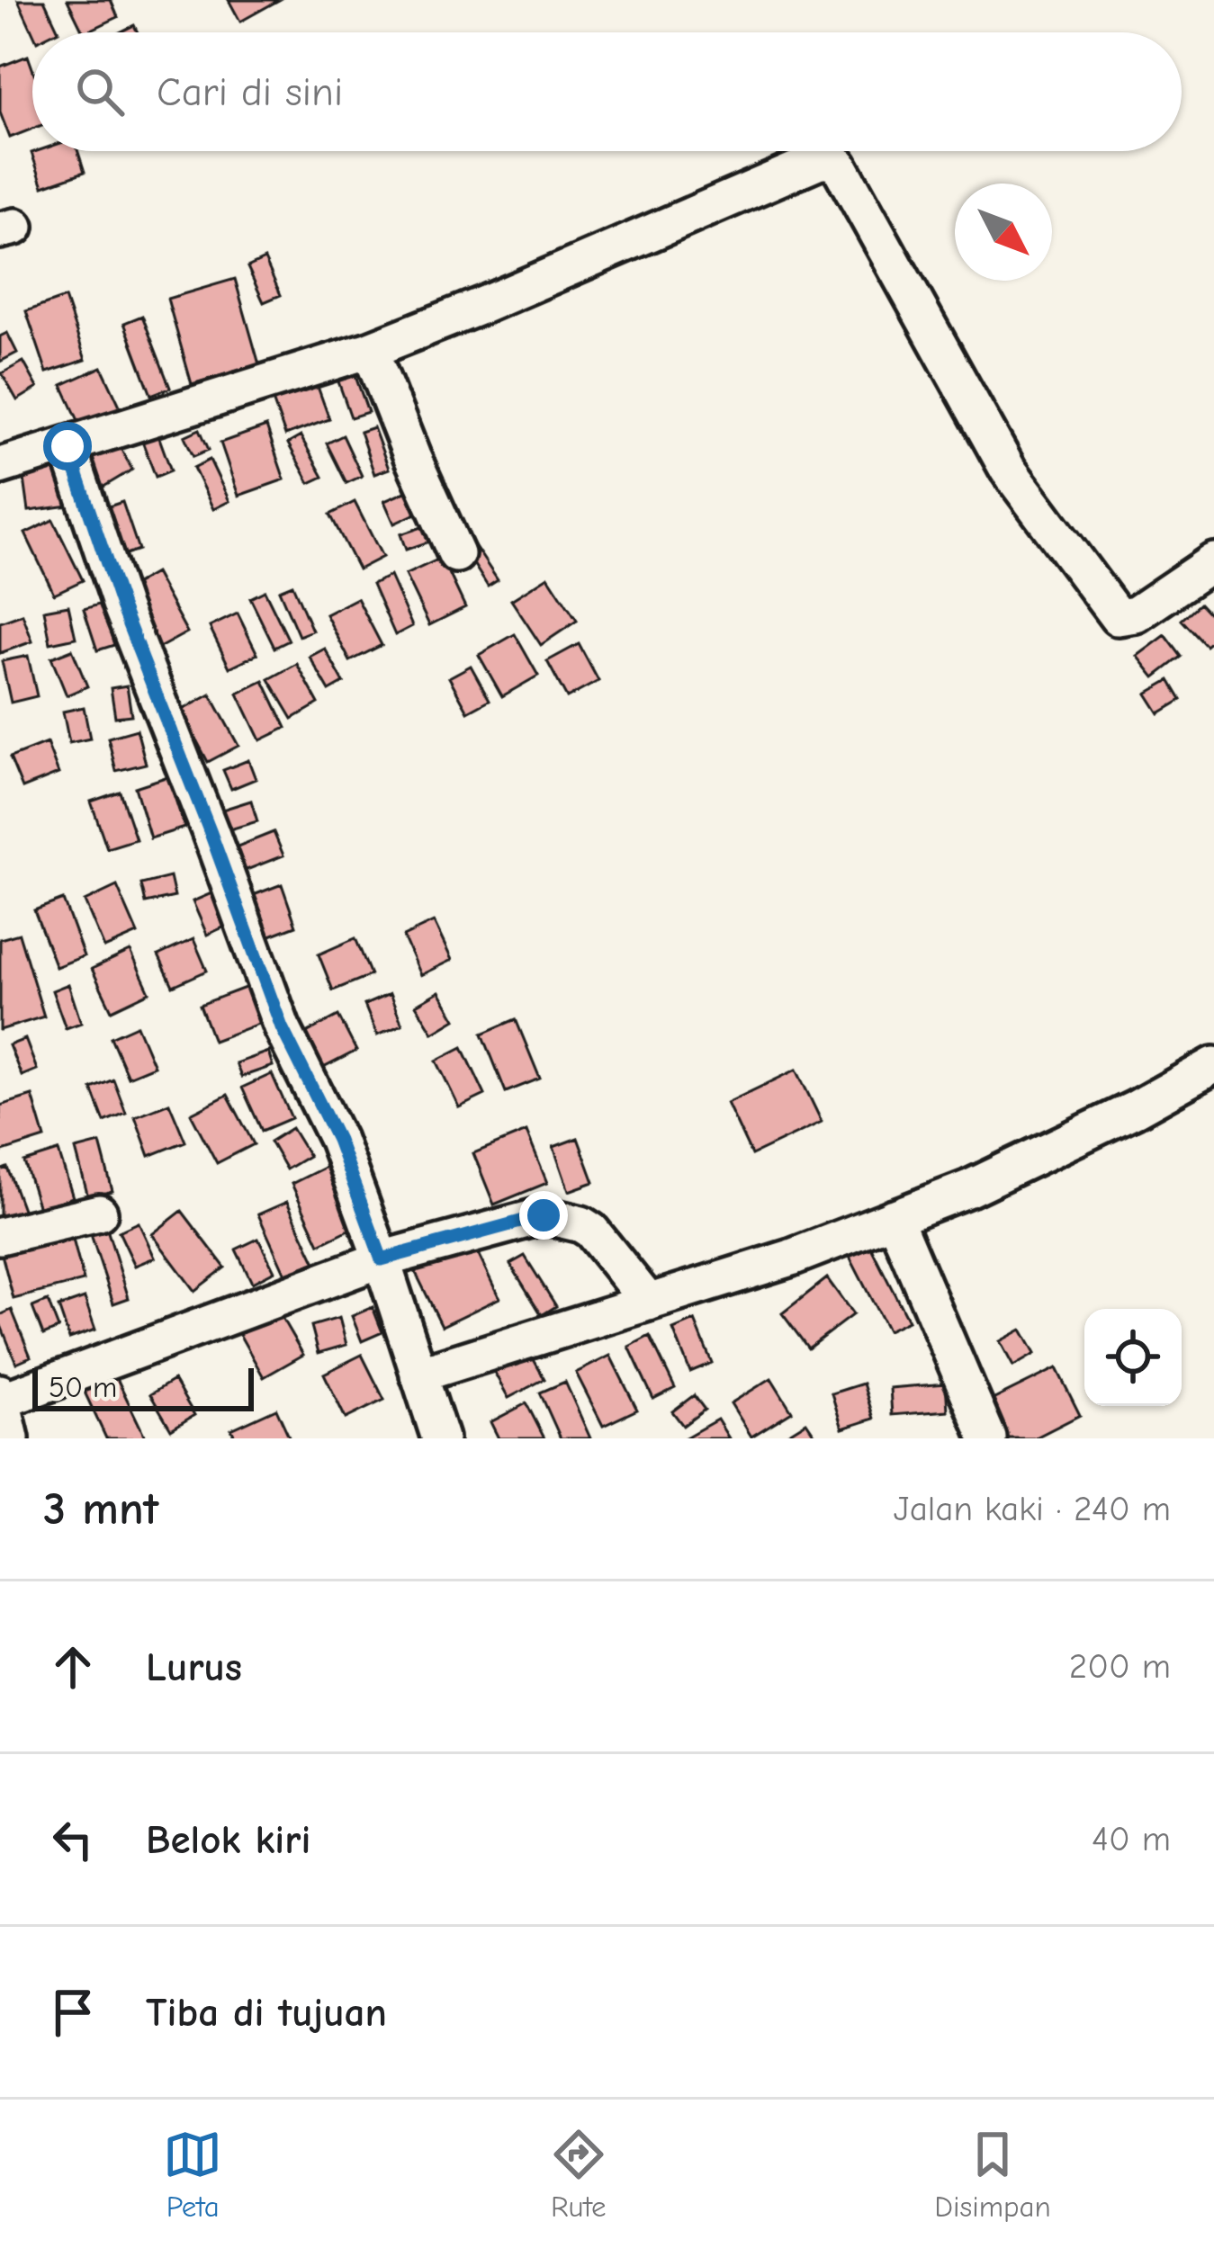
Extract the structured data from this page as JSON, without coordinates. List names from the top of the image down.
{
  "scale_bar": "50 m",
  "north": "bottom right",
  "page": {
    "search": "Cari di sini",
    "scale": "50 m",
    "heading": ["3 mnt", "Jalan kaki · 240 m"],
    "list": [
      ["Lurus", "200 m"],
      ["Belok kiri", "40 m"],
      "Tiba di tujuan"
    ],
    "nav": ["Peta", "Rute", "Disimpan"]
  }
}
